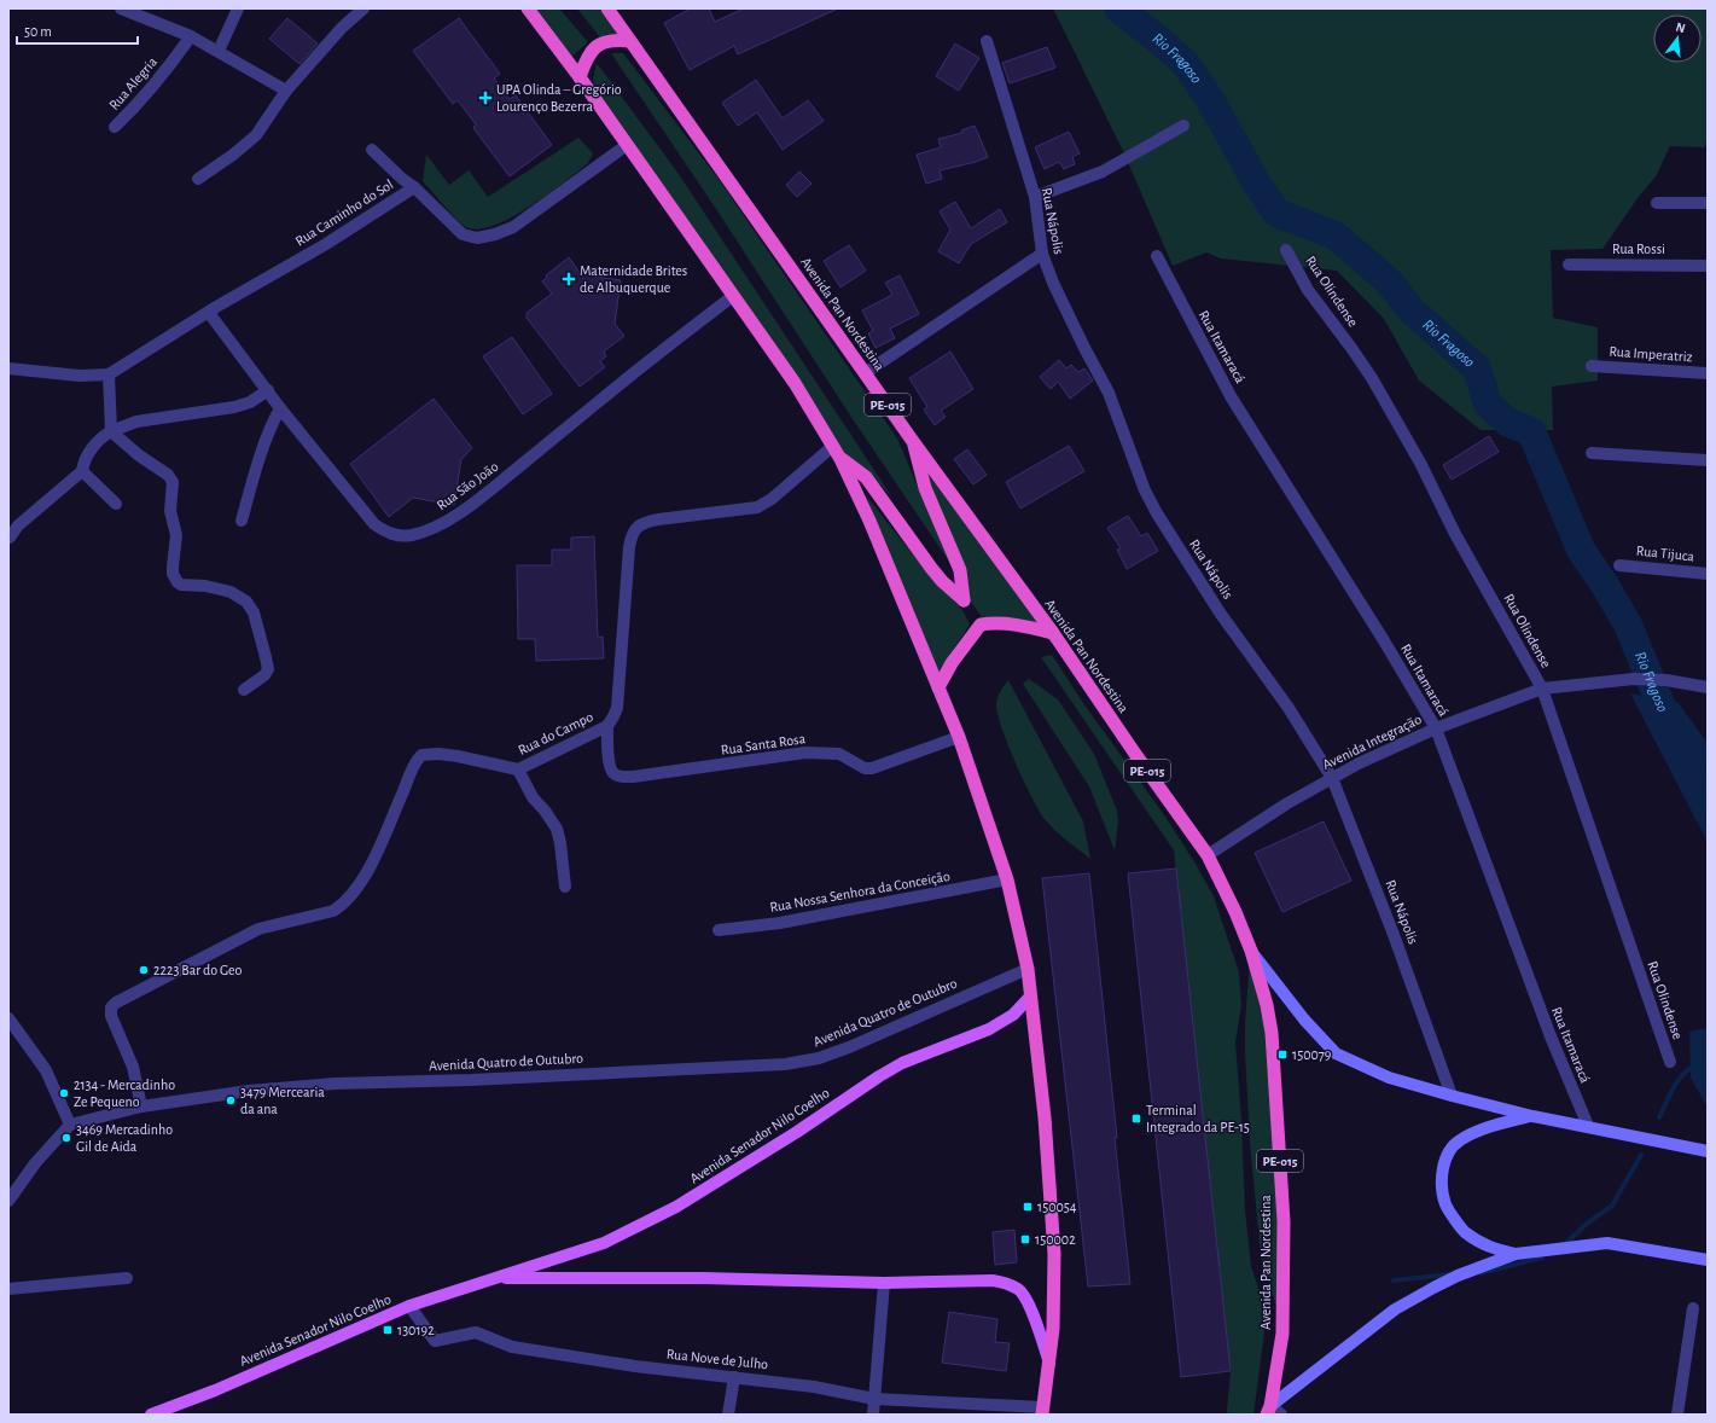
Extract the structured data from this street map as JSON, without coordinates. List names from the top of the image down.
{
  "streets": {
    "highway": ["Avenida Pan Nordestina", "PE-015"],
    "main road": ["Avenida Senador Nilo Coelho"],
    "street": [
      "Rua Alegria",
      "Rua Caminho do Sol",
      "Rua Nápolis",
      "Rua Rossi",
      "Rua Olindense",
      "Rua Itamaracá",
      "Rua Imperatriz",
      "Rua São João",
      "Rua Tijuca",
      "Rua do Campo",
      "Avenida Integração",
      "Rua Santa Rosa",
      "Rua Nossa Senhora da Conceição",
      "Avenida Quatro de Outubro",
      "Rua Nove de Julho"
    ]
  },
  "crossings": [
    ["Rua Caminho do Sol", "Rua São João"],
    ["Rua Nápolis", "Avenida Integração"],
    ["Rua Olindense", "Avenida Integração"],
    ["Avenida Pan Nordestina", "Avenida Integração"],
    ["Rua Itamaracá", "Avenida Integração"],
    ["Rua do Campo", "Rua Santa Rosa"],
    ["Rua do Campo", "Avenida Quatro de Outubro"],
    ["Avenida Senador Nilo Coelho", "Rua Nove de Julho"]
  ],
  "water": ["Rio Fragoso"],
  "places": {
    "health": ["UPA Olinda – Gregório Lourenço Bezerra", "Maternidade Brites de Albuquerque"],
    "other": [
      "2223 Bar do Geo",
      "2134 - Mercadinho Ze Pequeno",
      "3479 Mercearia da ana",
      "3469 Mercadinho Gil de Aida"
    ],
    "transit": [
      "150079",
      "Terminal Integrado da PE-15",
      "150054",
      "150002",
      "130192"
    ]
  },
  "scale_bar": "50 m",
  "north": "top"
}
